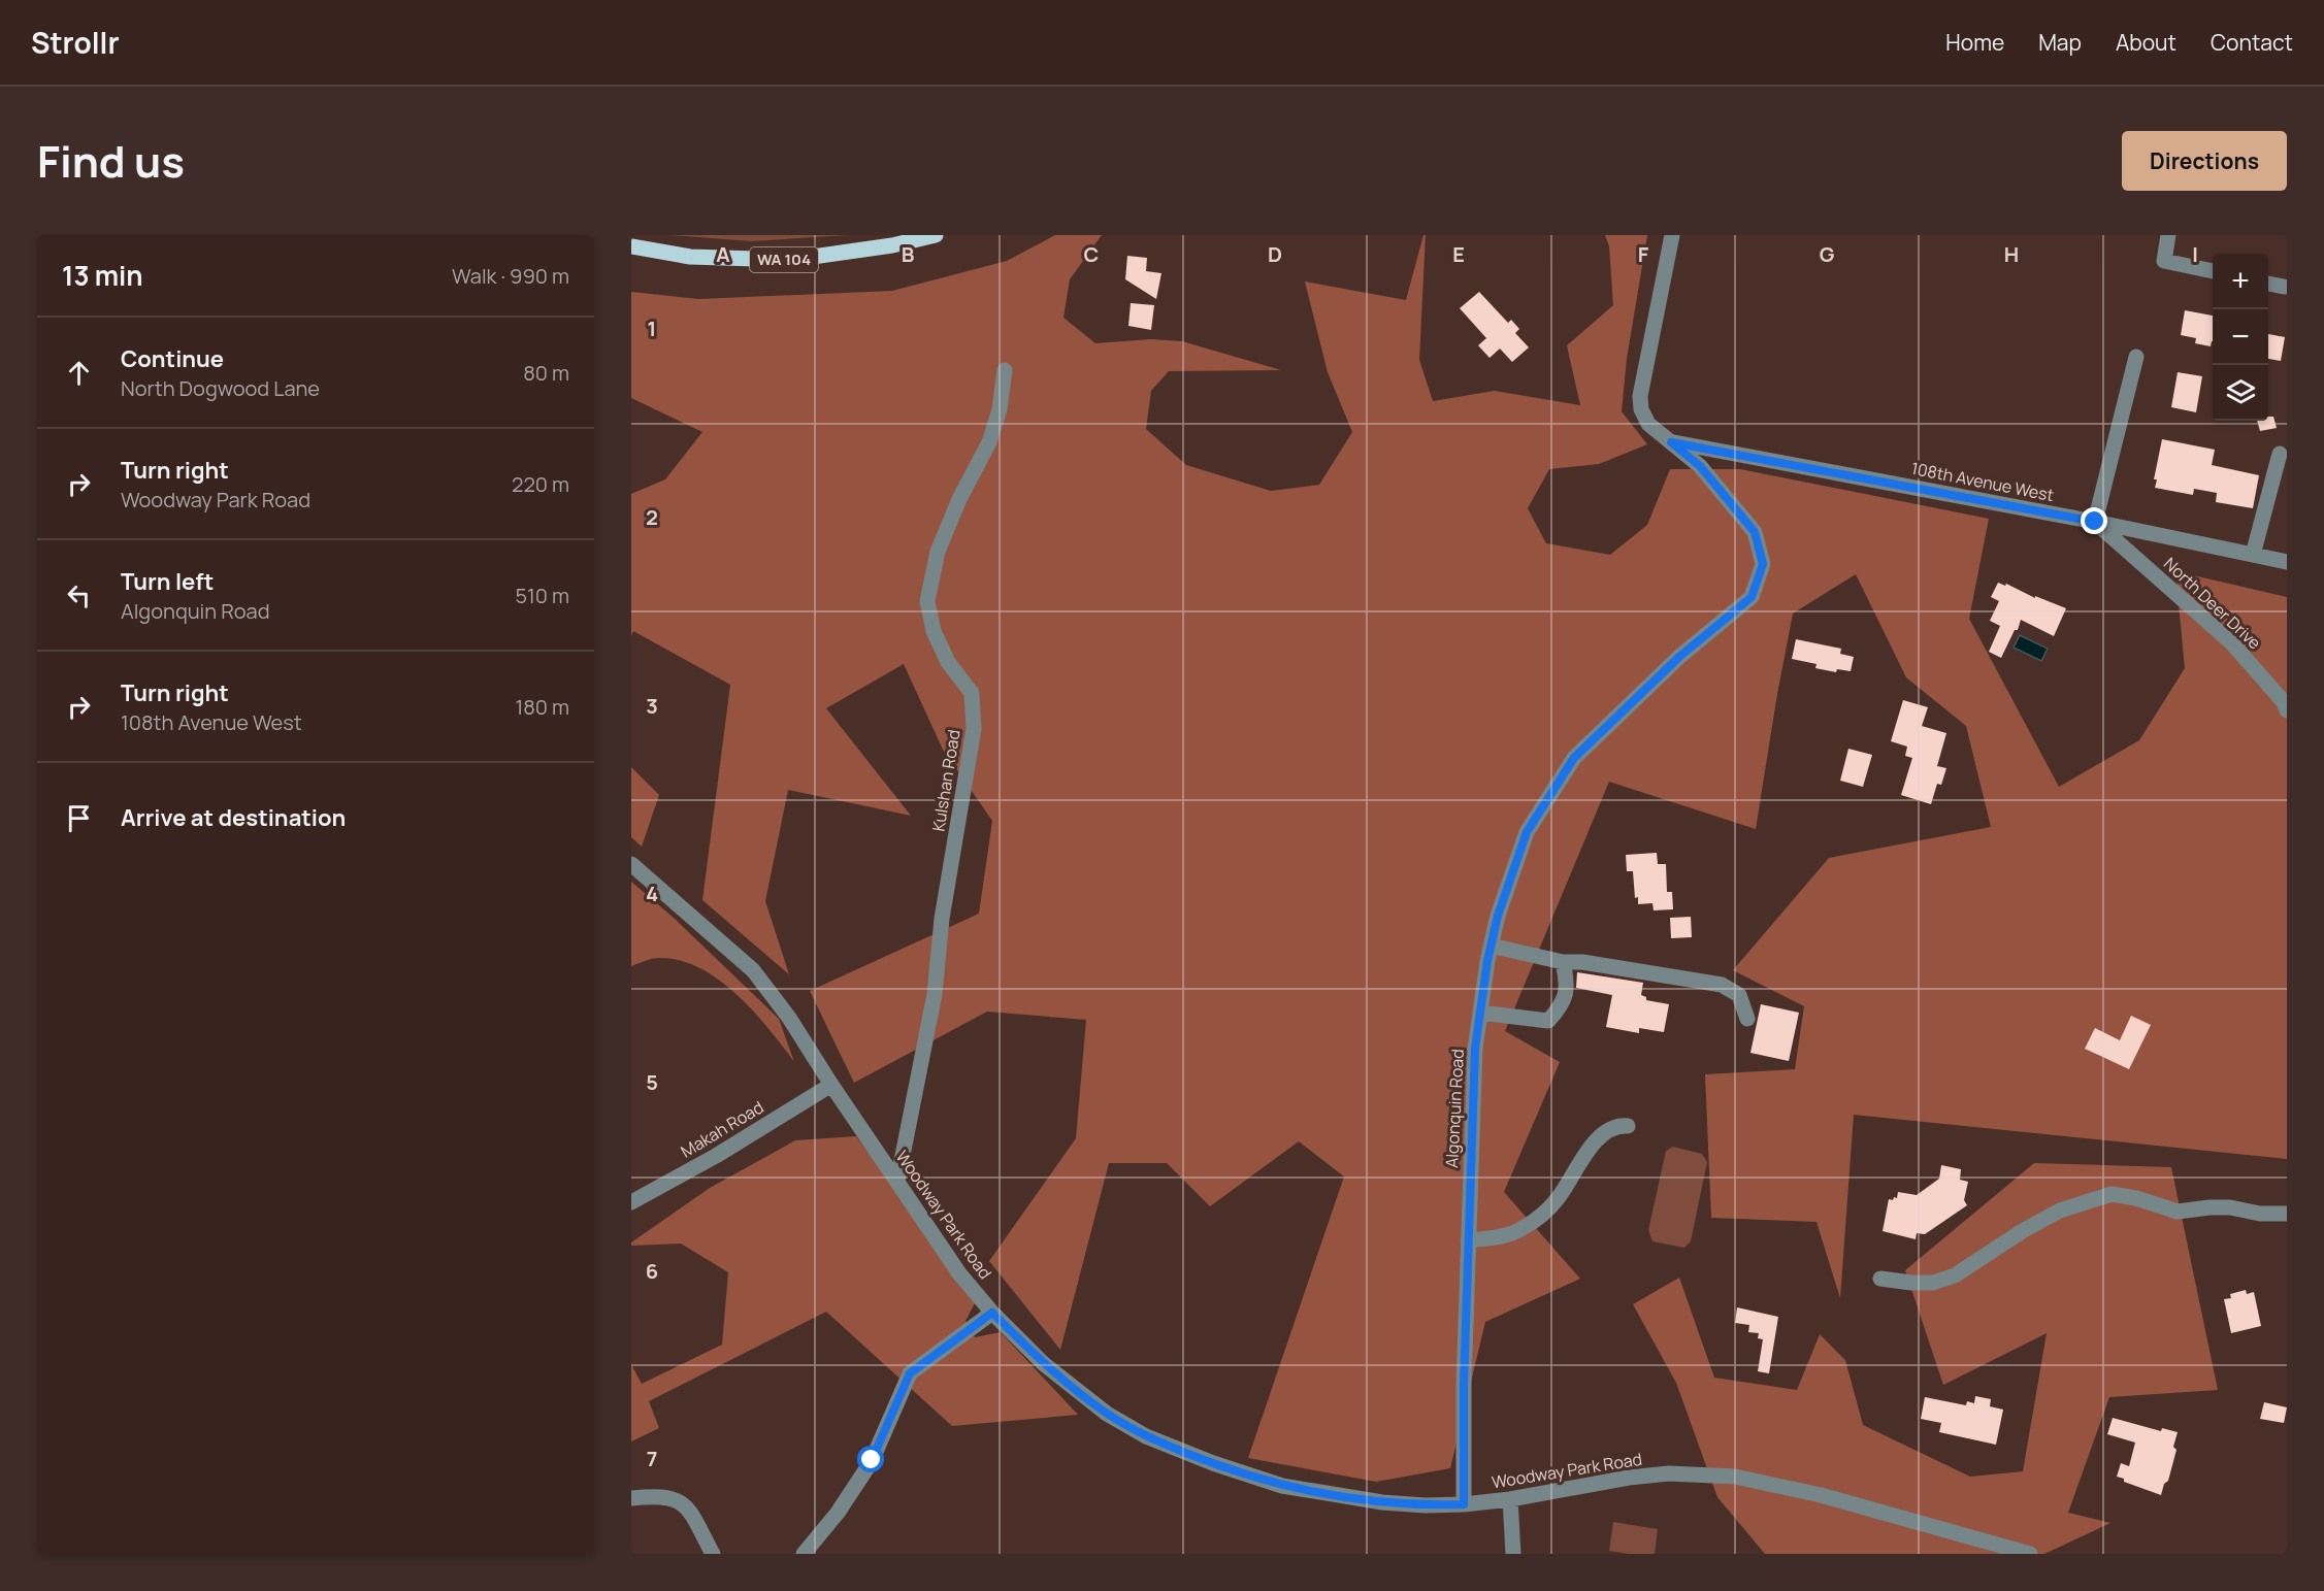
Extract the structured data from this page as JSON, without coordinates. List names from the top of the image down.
{
  "streets": {
    "main road": ["WA 104"],
    "street": [
      "108th Avenue West",
      "North Deer Drive",
      "Kulshan Road",
      "Algonquin Road",
      "Makah Road",
      "Woodway Park Road"
    ]
  },
  "crossings": [
    ["108th Avenue West", "North Deer Drive"],
    ["108th Avenue West", "Algonquin Road"],
    ["Kulshan Road", "Woodway Park Road"],
    ["Algonquin Road", "Woodway Park Road"],
    ["Makah Road", "Woodway Park Road"]
  ],
  "page": {
    "header": "Strollr",
    "nav": [
      "Home",
      "Map",
      "About",
      "Contact"
    ],
    "title": "Find us",
    "buttons": "Directions",
    "heading": ["13 min", "Walk · 990 m"],
    "map_buttons": ["+", "−"],
    "list": [
      ["Continue", "North Dogwood Lane", "80 m"],
      ["Turn right", "Woodway Park Road", "220 m"],
      ["Turn left", "Algonquin Road", "510 m"],
      ["Turn right", "108th Avenue West", "180 m"],
      "Arrive at destination"
    ]
  },
  "grid": {
    "columns": [
      "A",
      "B",
      "C",
      "D",
      "E",
      "F",
      "G",
      "H",
      "I"
    ],
    "rows": [
      "1",
      "2",
      "3",
      "4",
      "5",
      "6",
      "7"
    ]
  }
}
